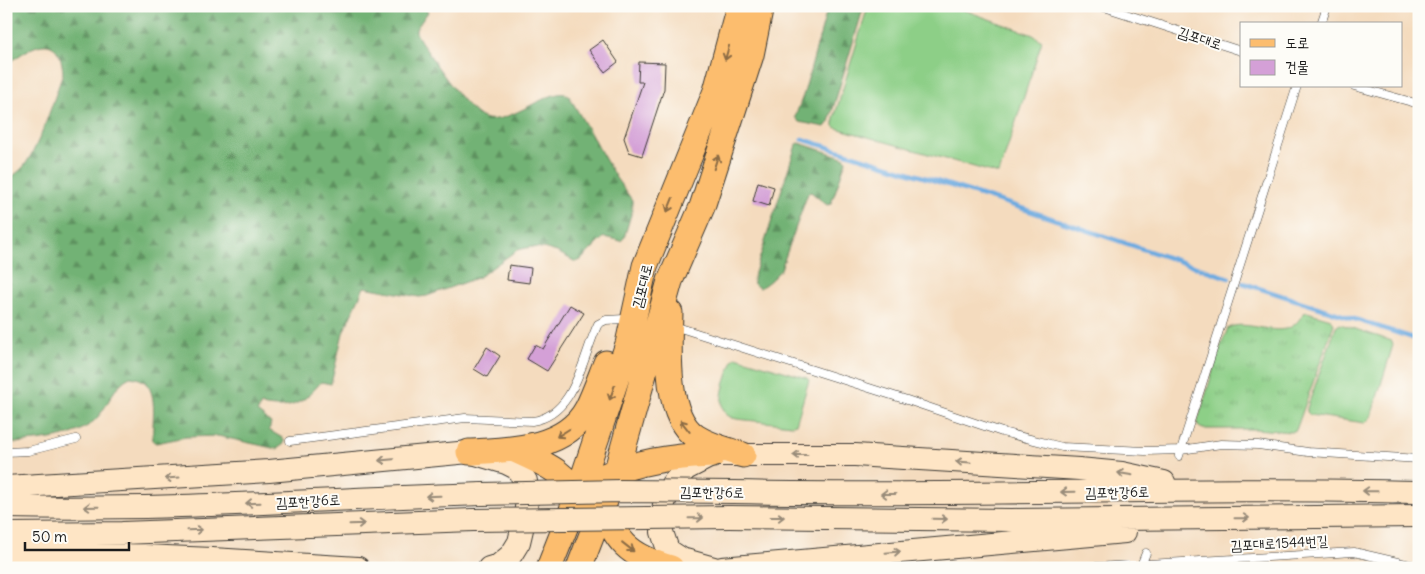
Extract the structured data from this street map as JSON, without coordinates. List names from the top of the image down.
{
  "streets": {
    "main road": ["김포대로"],
    "street": ["김포한강6로"],
    "lane": ["김포대로1544번길"]
  },
  "legend": ["도로", "건물"],
  "scale_bar": "50 m"
}
